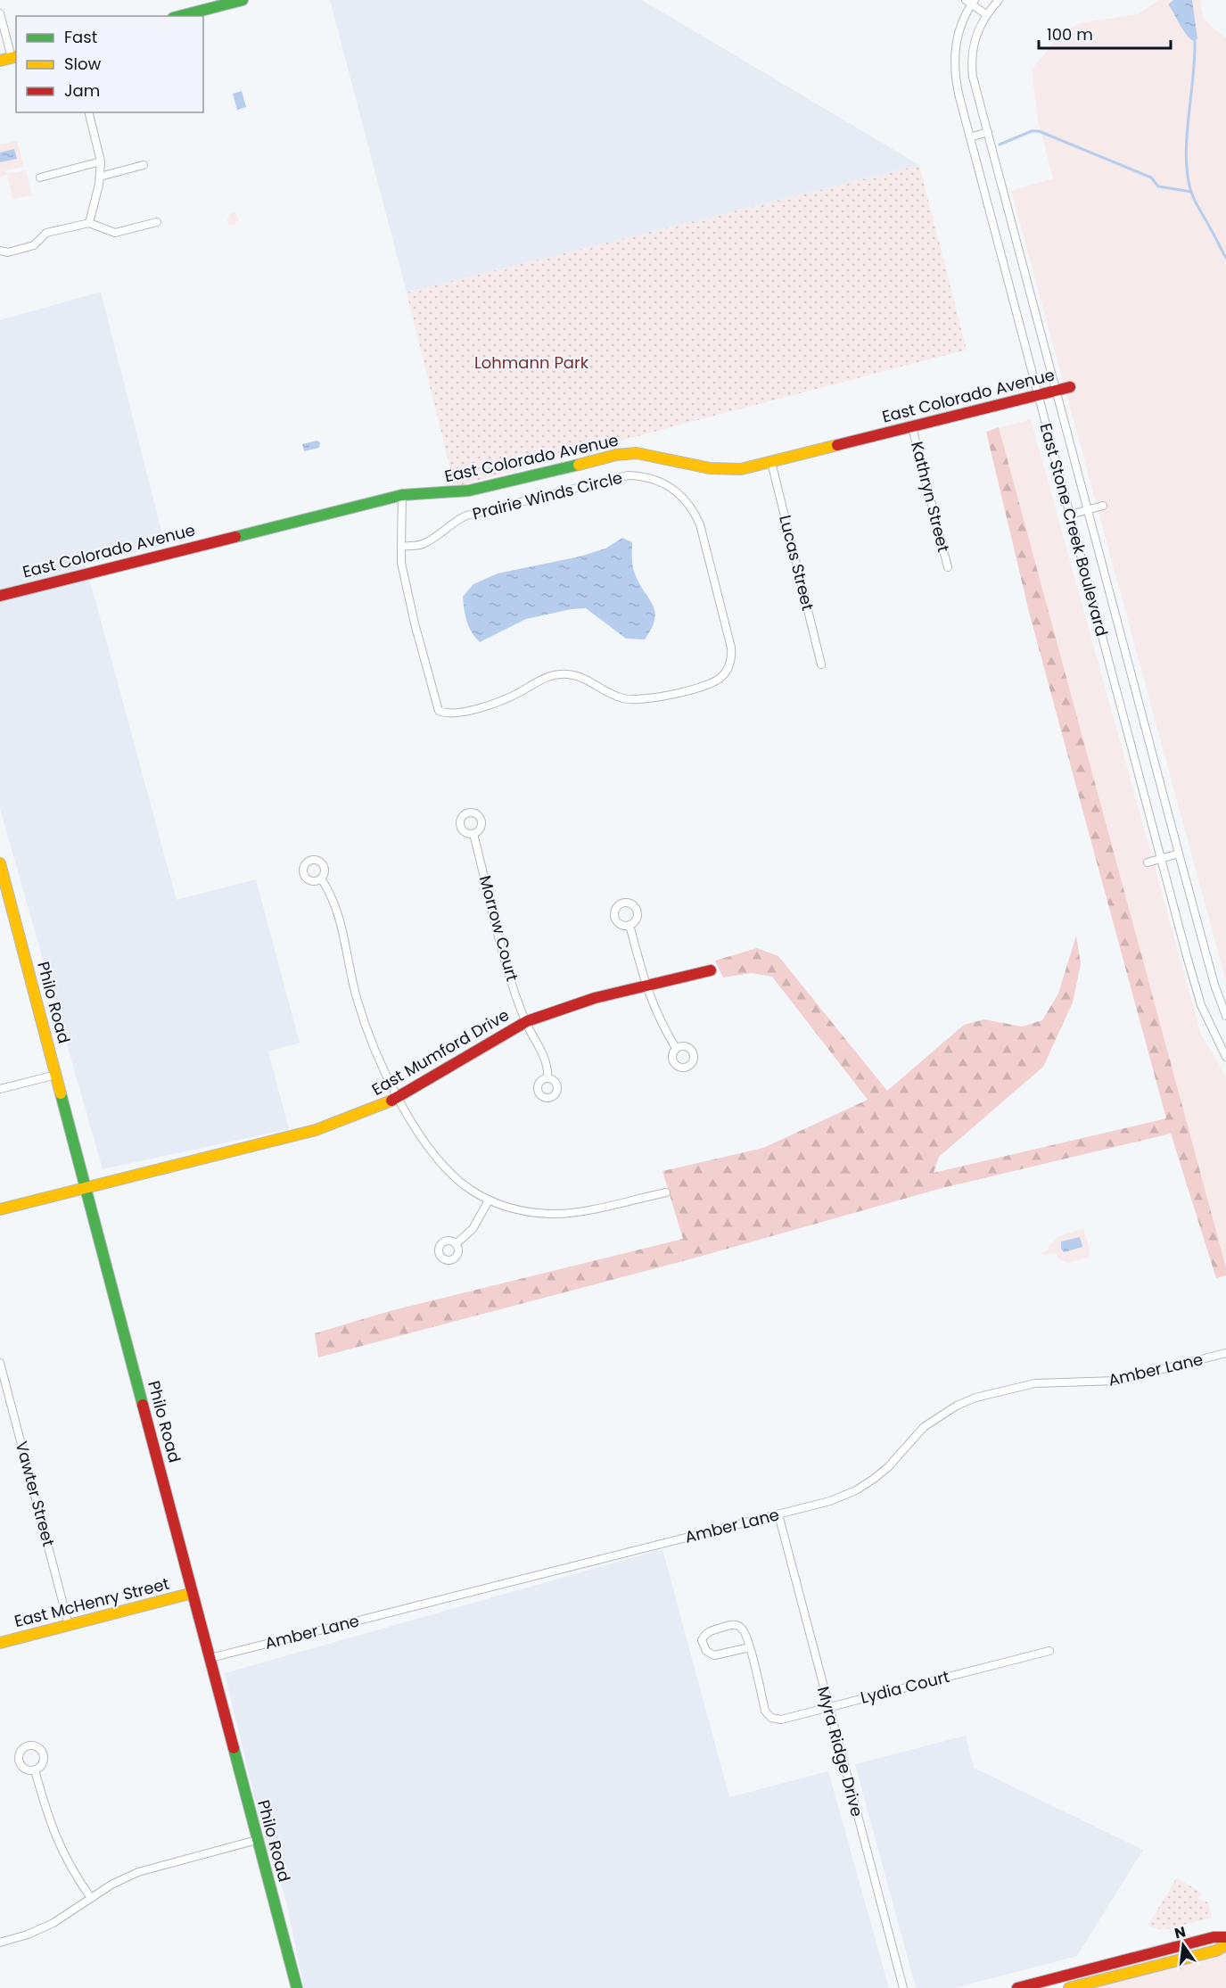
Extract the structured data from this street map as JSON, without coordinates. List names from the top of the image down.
{
  "streets": {
    "street": [
      "East Colorado Avenue",
      "Prairie Winds Circle",
      "Kathryn Street",
      "East Stone Creek Boulevard",
      "Lucas Street",
      "Morrow Court",
      "Philo Road",
      "East Mumford Drive",
      "Amber Lane",
      "Vawter Street",
      "East McHenry Street",
      "Lydia Court",
      "Myra Ridge Drive"
    ]
  },
  "crossings": [
    ["East Colorado Avenue", "Kathryn Street"],
    ["East Colorado Avenue", "East Stone Creek Boulevard"],
    ["East Colorado Avenue", "Lucas Street"],
    ["Morrow Court", "East Mumford Drive"],
    ["Philo Road", "East Mumford Drive"],
    ["Philo Road", "Amber Lane"],
    ["Philo Road", "East McHenry Street"],
    ["Amber Lane", "Myra Ridge Drive"],
    ["Vawter Street", "East McHenry Street"],
    ["Lydia Court", "Myra Ridge Drive"]
  ],
  "parks": ["Lohmann Park"],
  "legend": ["Fast", "Slow", "Jam"],
  "scale_bar": "100 m",
  "north": "top"
}
